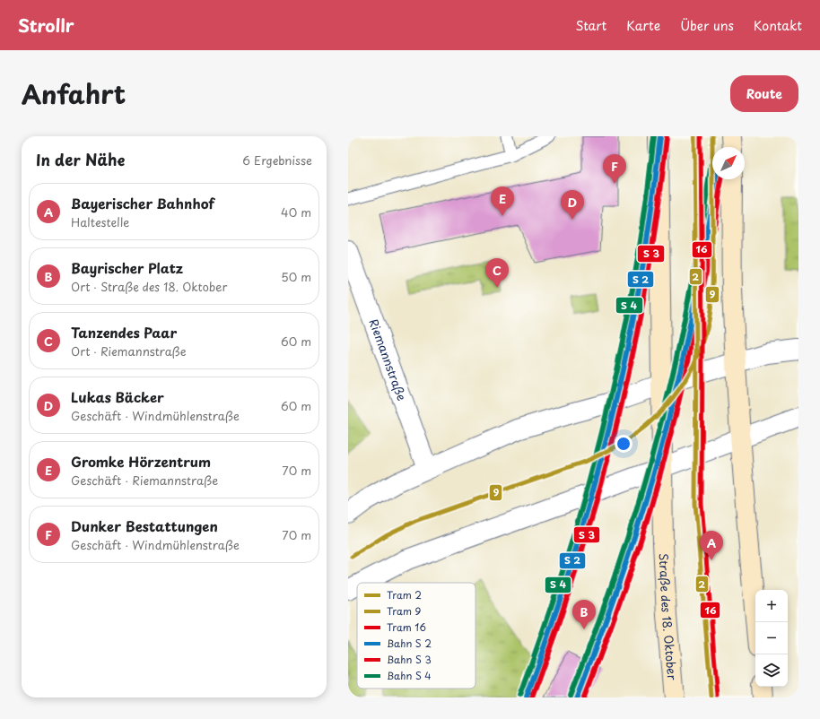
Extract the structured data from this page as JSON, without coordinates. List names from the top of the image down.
{
  "streets": {
    "main road": ["Straße des 18. Oktober"],
    "street": ["Riemannstraße"]
  },
  "lines": ["tram line 2", "tram line 9", "tram line 16"],
  "legend": [
    "Tram 2",
    "Tram 9",
    "Tram 16",
    "Bahn S 2",
    "Bahn S 3",
    "Bahn S 4"
  ],
  "north": "top right",
  "page": {
    "header": "Strollr",
    "nav": [
      "Start",
      "Karte",
      "Über uns",
      "Kontakt"
    ],
    "title": "Anfahrt",
    "buttons": "Route",
    "heading": ["In der Nähe", "6 Ergebnisse"],
    "pins": [
      "F",
      "E",
      "D",
      "C",
      "A",
      "B"
    ],
    "list": [
      {
        "mark": "A",
        "name": "Bayerischer Bahnhof",
        "note": "Haltestelle",
        "value": "40 m"
      },
      {
        "mark": "B",
        "name": "Bayrischer Platz",
        "note": "Ort · Straße des 18. Oktober",
        "value": "50 m"
      },
      {
        "mark": "C",
        "name": "Tanzendes Paar",
        "note": "Ort · Riemannstraße",
        "value": "60 m"
      },
      {
        "mark": "D",
        "name": "Lukas Bäcker",
        "note": "Geschäft · Windmühlenstraße",
        "value": "60 m"
      },
      {
        "mark": "E",
        "name": "Gromke Hörzentrum",
        "note": "Geschäft · Riemannstraße",
        "value": "70 m"
      },
      {
        "mark": "F",
        "name": "Dunker Bestattungen",
        "note": "Geschäft · Windmühlenstraße",
        "value": "70 m"
      }
    ],
    "map_buttons": ["+", "−"]
  }
}
